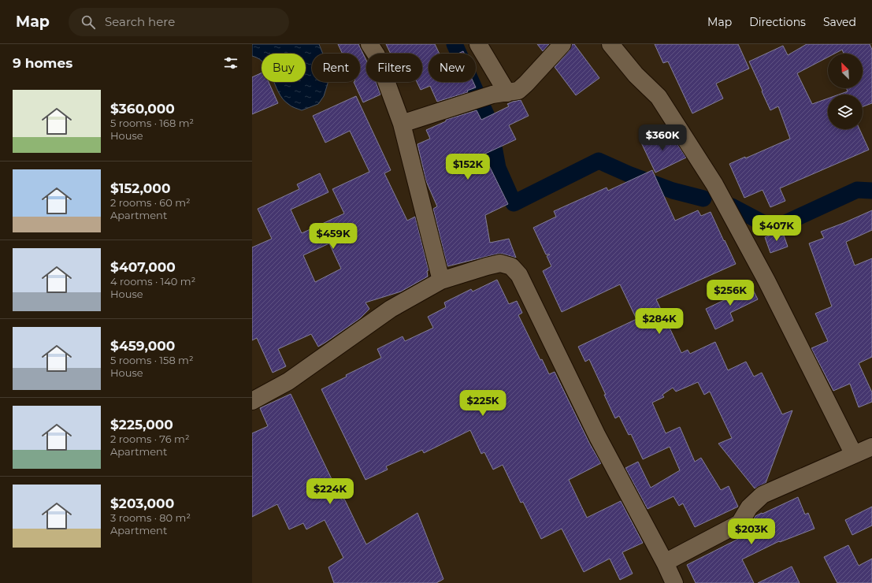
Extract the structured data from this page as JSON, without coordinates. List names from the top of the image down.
{
  "north": "top left",
  "page": {
    "header": "Map",
    "search": "Search here",
    "nav": ["Map", "Directions", "Saved"],
    "heading": "9 homes",
    "chip": [
      "Buy",
      "Rent",
      "Filters",
      "New"
    ],
    "list": [
      {
        "name": "$360,000",
        "note": "5 rooms · 168 m² · House"
      },
      {
        "name": "$152,000",
        "note": "2 rooms · 60 m² · Apartment"
      },
      {
        "name": "$407,000",
        "note": "4 rooms · 140 m² · House"
      },
      {
        "name": "$459,000",
        "note": "5 rooms · 158 m² · House"
      },
      {
        "name": "$225,000",
        "note": "2 rooms · 76 m² · Apartment"
      },
      {
        "name": "$203,000",
        "note": "3 rooms · 80 m² · Apartment"
      }
    ],
    "price": [
      "$360K",
      "$152K",
      "$407K",
      "$459K",
      "$256K",
      "$284K",
      "$225K",
      "$224K",
      "$203K"
    ]
  }
}
